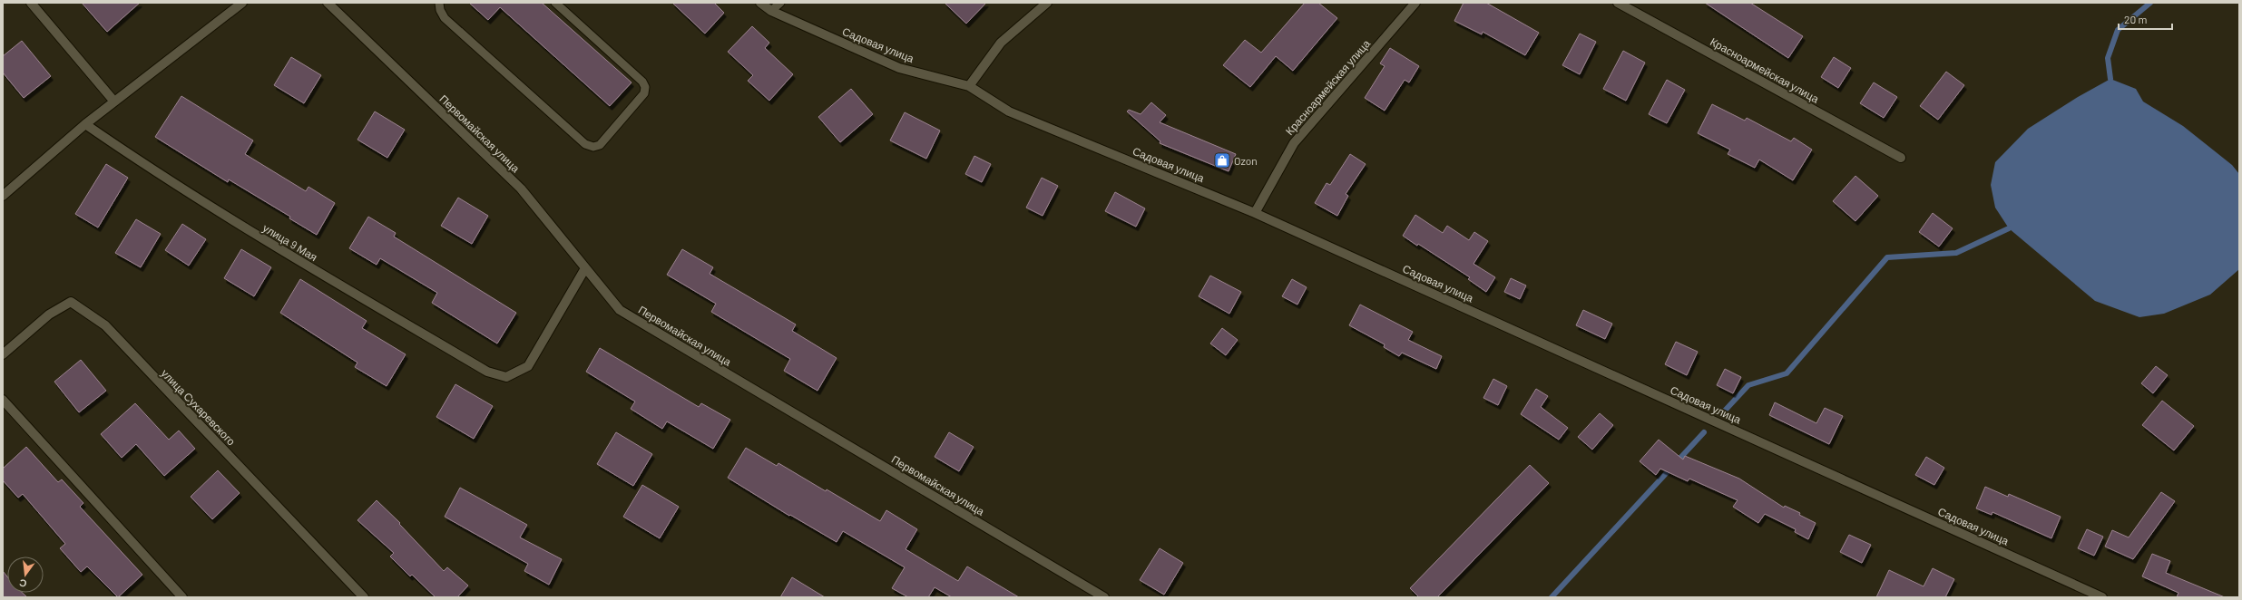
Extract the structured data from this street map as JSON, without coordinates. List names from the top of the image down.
{
  "streets": {
    "street": [
      "Садовая улица",
      "Красноармейская улица",
      "Первомайская улица",
      "улица 9 Мая",
      "улица Сухаревского"
    ]
  },
  "crossings": [
    ["Садовая улица", "Красноармейская улица"],
    ["Первомайская улица", "улица 9 Мая"]
  ],
  "places": {
    "shop": ["Ozon"]
  },
  "scale_bar": "20 m",
  "north": "bottom"
}
